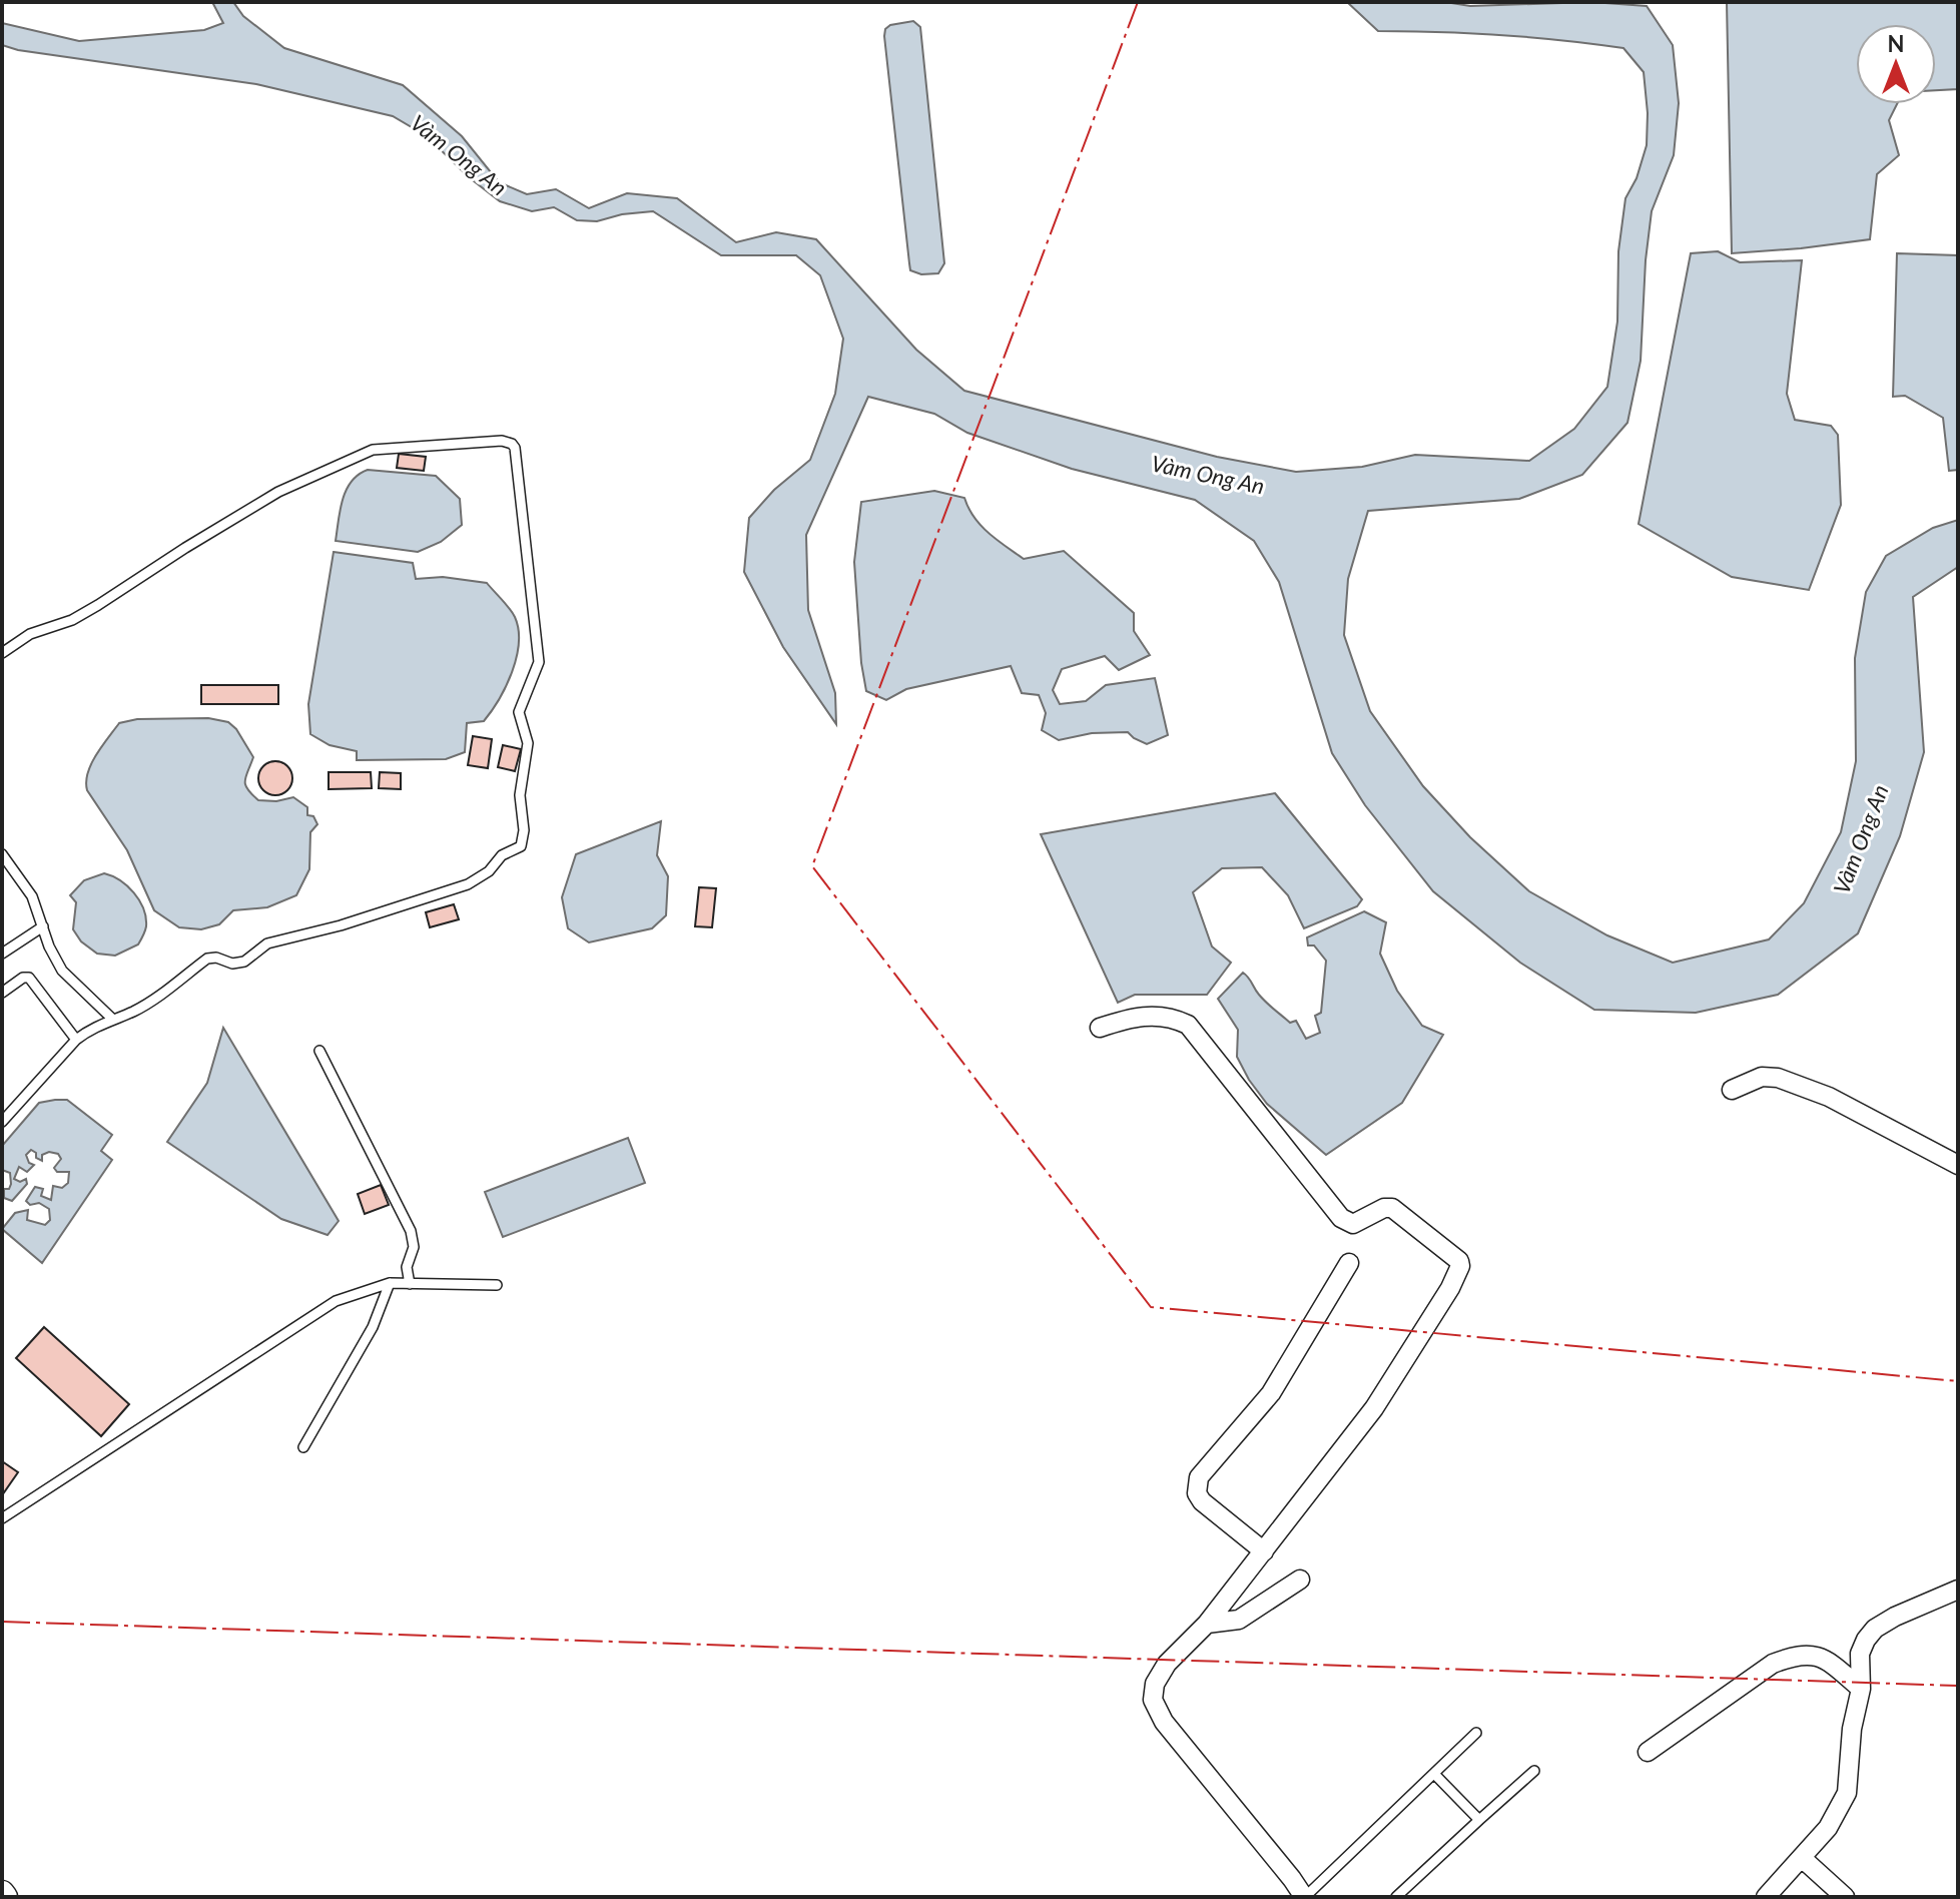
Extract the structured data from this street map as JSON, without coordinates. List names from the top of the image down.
{
  "water": ["Vàm Ong An"],
  "north": "top"
}
